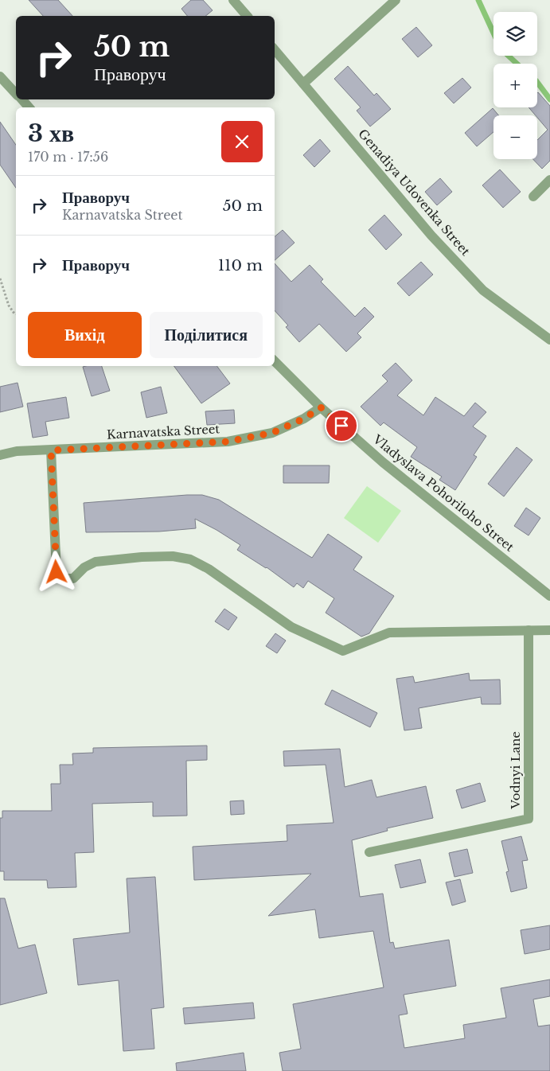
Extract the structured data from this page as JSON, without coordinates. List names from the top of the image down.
{
  "streets": {
    "street": [
      "Genadiya Udovenka Street",
      "Karnavatska Street",
      "Vladyslava Pohoriloho Street",
      "Vodnyi Lane"
    ]
  },
  "crossings": [
    ["Karnavatska Street", "Vladyslava Pohoriloho Street"]
  ],
  "page": {
    "map_buttons": ["+", "−"],
    "turn": ["50 m", "Праворуч"],
    "heading": ["3 хв", "170 m · 17:56"],
    "list": [
      {
        "name": "Праворуч",
        "note": "Karnavatska Street",
        "value": "50 m"
      },
      {
        "name": "Праворуч",
        "value": "110 m"
      }
    ],
    "buttons": ["Вихід", "Поділитися"]
  }
}
